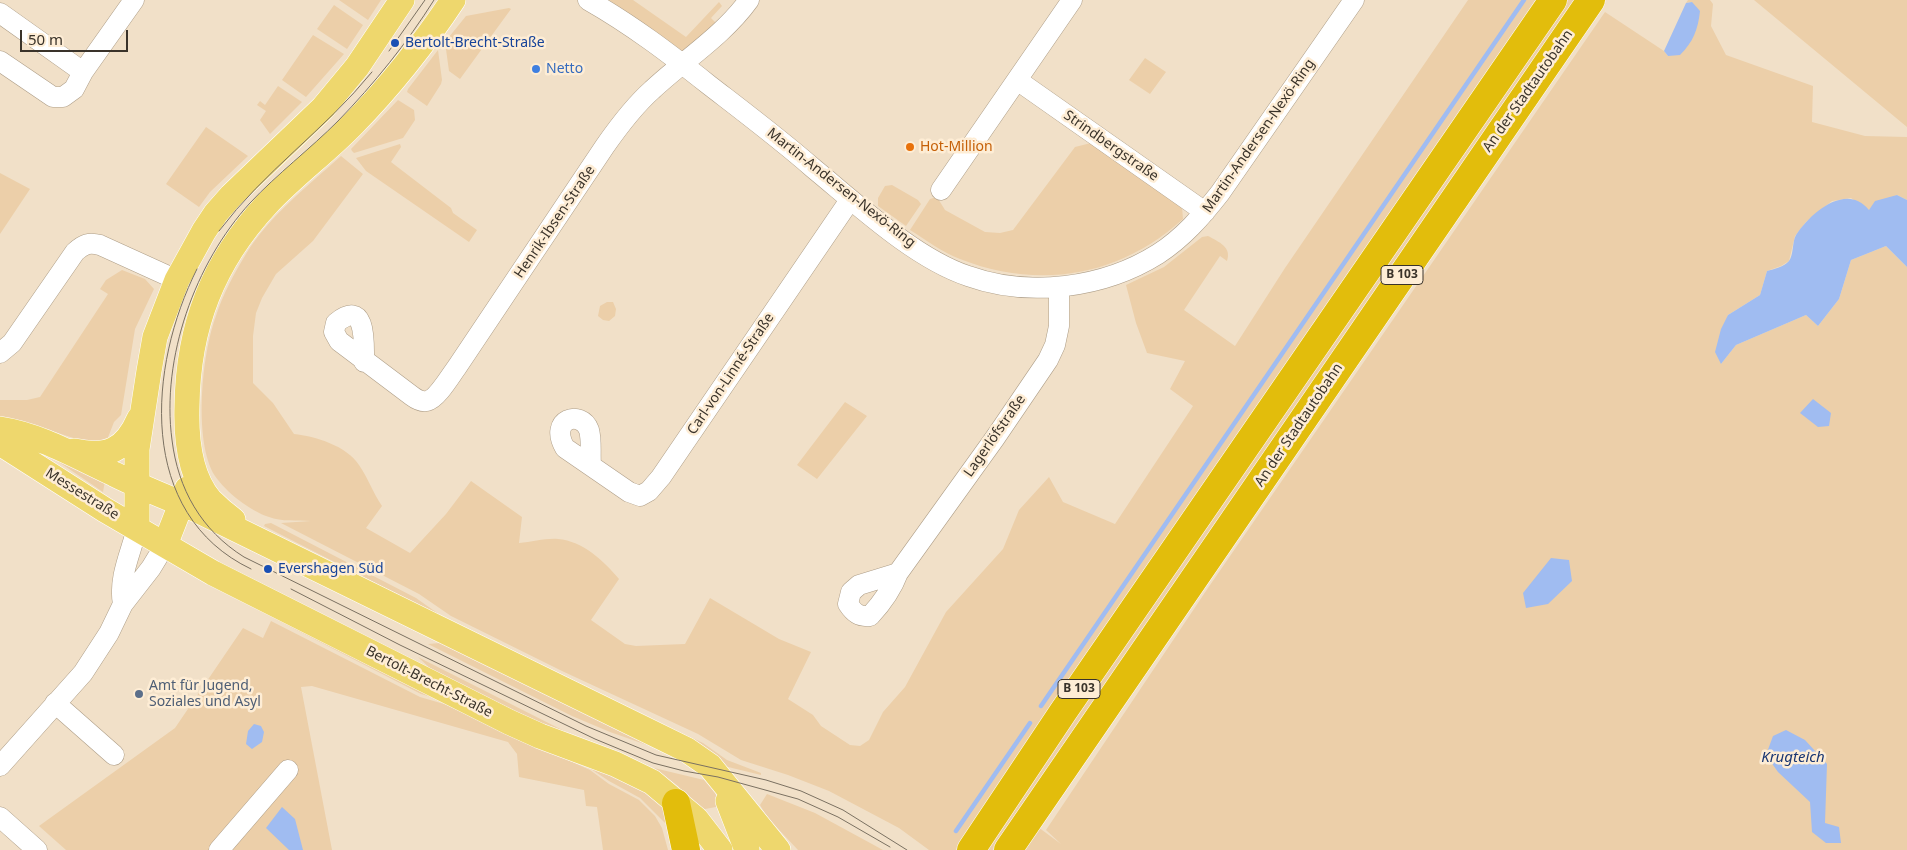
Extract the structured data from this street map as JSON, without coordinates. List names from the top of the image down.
{
  "streets": {
    "highway": ["An der Stadtautobahn", "B 103"],
    "main road": ["Messestraße", "Bertolt-Brecht-Straße"],
    "street": [
      "Martin-Andersen-Nexö-Ring",
      "Strindbergstraße",
      "Henrik-Ibsen-Straße",
      "Carl-von-Linné-Straße",
      "Lagerlöfstraße"
    ]
  },
  "crossings": [
    ["Martin-Andersen-Nexö-Ring", "Strindbergstraße"],
    ["Martin-Andersen-Nexö-Ring", "Henrik-Ibsen-Straße"],
    ["Martin-Andersen-Nexö-Ring", "Carl-von-Linné-Straße"],
    ["Martin-Andersen-Nexö-Ring", "Lagerlöfstraße"],
    ["Messestraße", "Bertolt-Brecht-Straße"]
  ],
  "water": ["Krugteich"],
  "places": [
    "Bertolt-Brecht-Straße",
    "Netto",
    "Hot-Million",
    "Evershagen Süd",
    "Amt für Jugend, Soziales und Asyl"
  ],
  "scale_bar": "50 m"
}
